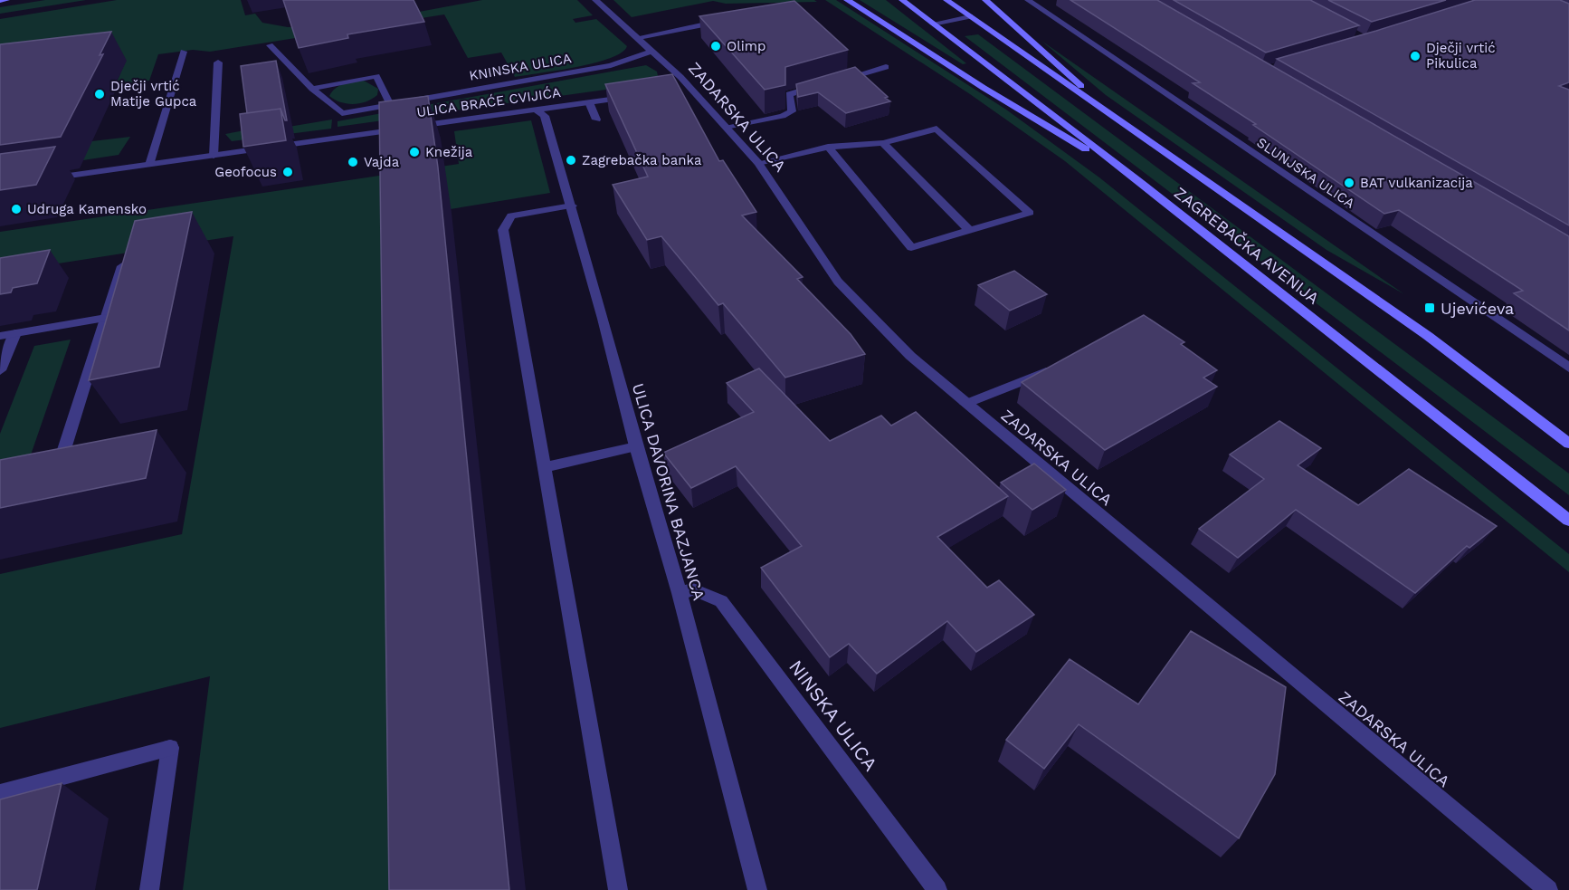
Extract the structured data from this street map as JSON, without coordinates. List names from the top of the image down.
{
  "streets": {
    "main road": ["ZAGREBAČKA AVENIJA"],
    "street": [
      "KNINSKA ULICA",
      "ULICA BRAĆE CVIJIĆA",
      "ZADARSKA ULICA",
      "SLUNJSKA ULICA",
      "ULICA DAVORINA BAZJANCA",
      "NINSKA ULICA"
    ]
  },
  "crossings": [
    ["KNINSKA ULICA", "ZADARSKA ULICA"],
    ["ULICA BRAĆE CVIJIĆA", "ULICA DAVORINA BAZJANCA"],
    ["ULICA DAVORINA BAZJANCA", "NINSKA ULICA"]
  ],
  "places": {
    "other": [
      "Olimp",
      "Dječji vrtić Pikulica",
      "Dječji vrtić Matije Gupca",
      "Knežija",
      "Zagrebačka banka",
      "Vajda",
      "Geofocus",
      "BAT vulkanizacija",
      "Udruga Kamensko"
    ],
    "transit": ["Ujevićeva"]
  }
}
